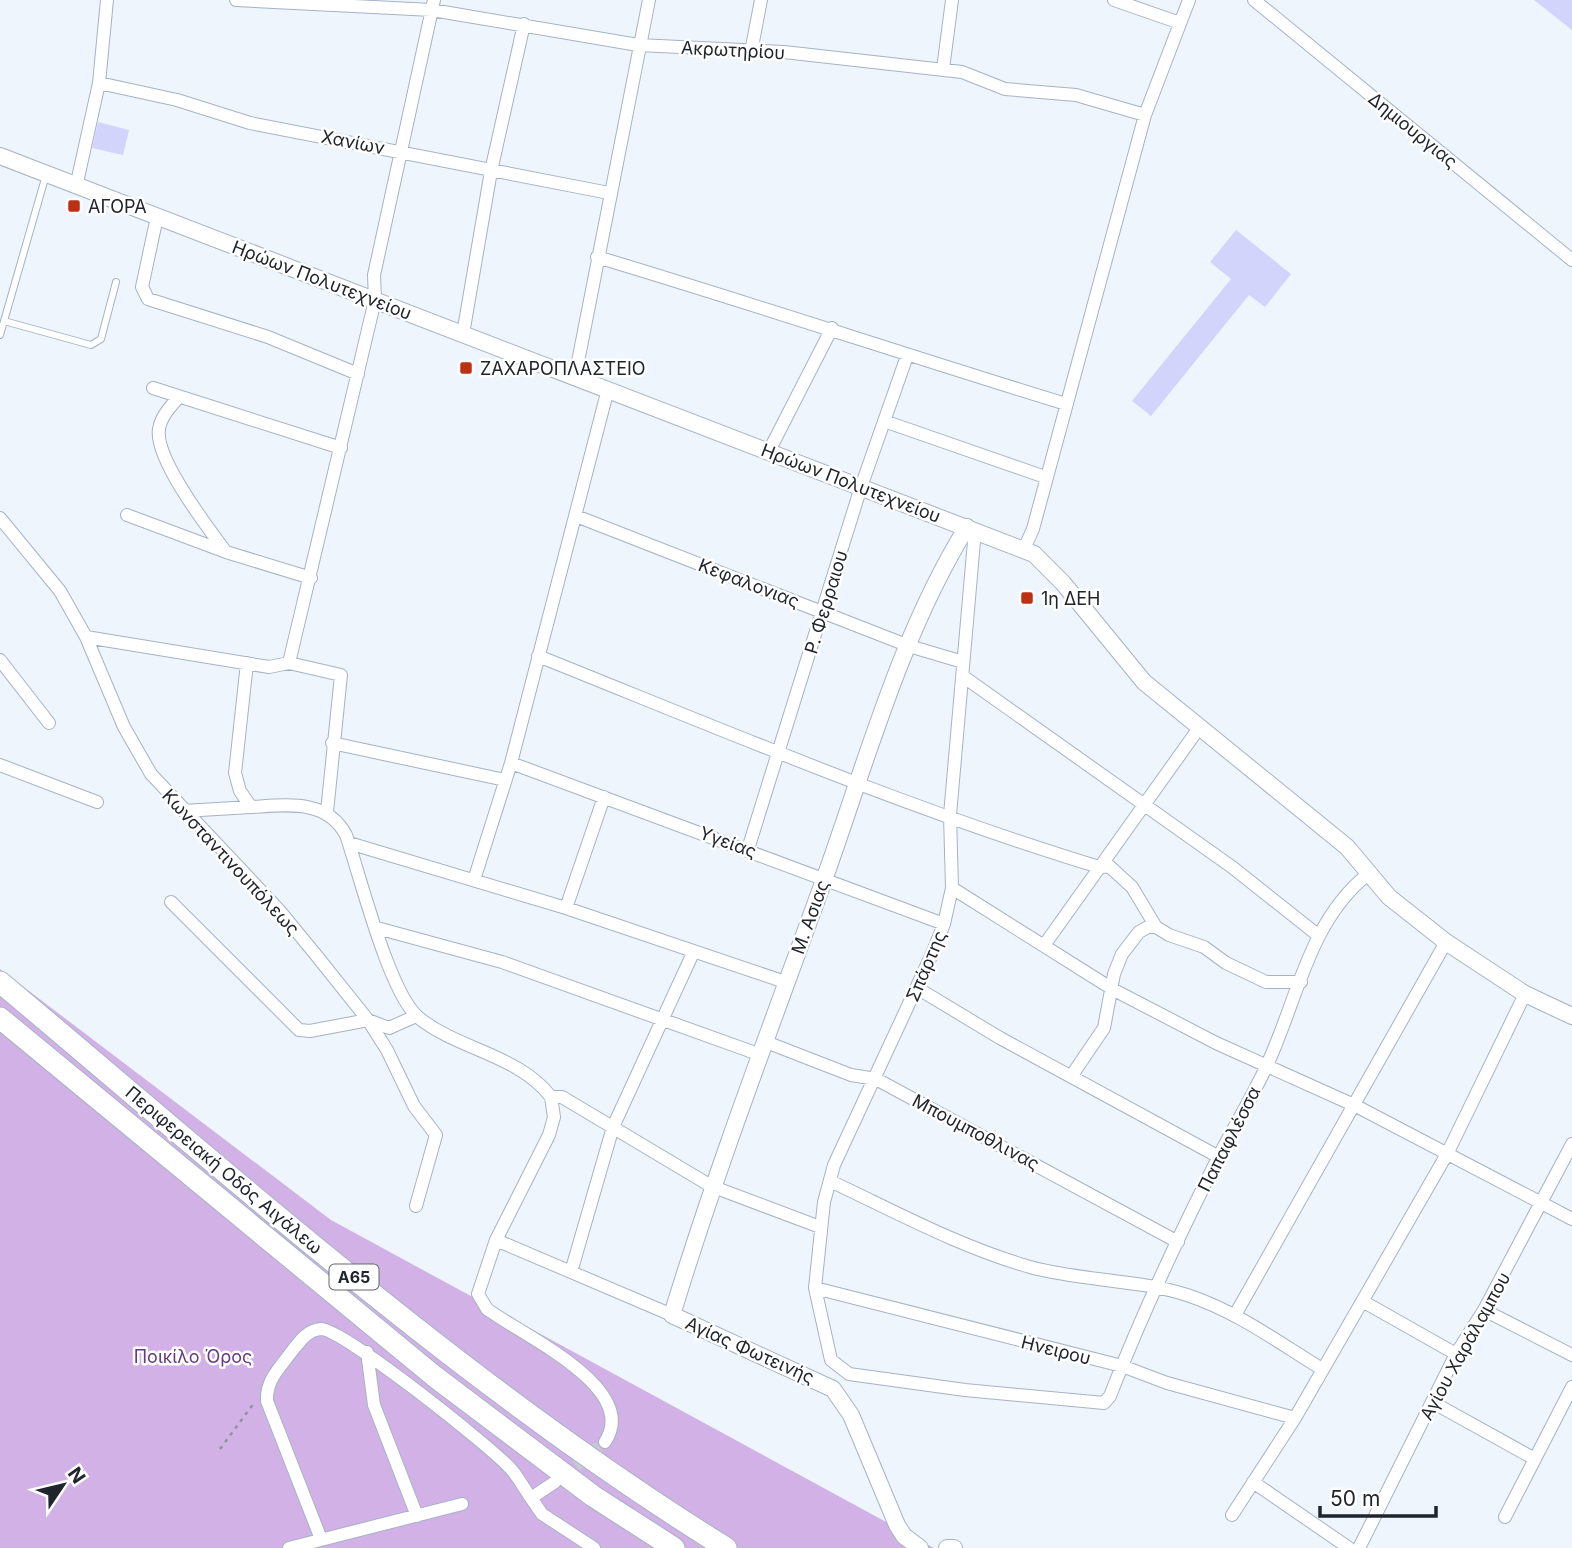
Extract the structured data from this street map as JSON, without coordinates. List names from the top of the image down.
{
  "streets": {
    "highway": ["Περιφερειακή Οδός Αιγάλεω", "Α65"],
    "street": [
      "Ακρωτηρίου",
      "Δημιουργιας",
      "Χανίων",
      "Ηρώων Πολυτεχνείου",
      "Κεφαλονιας",
      "Ρ. Φερραιου",
      "Υγείας",
      "Κωνσταντινουπόλεως",
      "Μ. Ασιας",
      "Σπάρτης",
      "Μπουμποθλινας",
      "Παπαφλέσσα",
      "Αγίου Χαράλαμπου",
      "Αγίας Φωτεινής",
      "Ηνειρου"
    ]
  },
  "crossings": [
    ["Ηρώων Πολυτεχνείου", "Ρ. Φερραιου"],
    ["Ηρώων Πολυτεχνείου", "Μ. Ασιας"],
    ["Ηρώων Πολυτεχνείου", "Σπάρτης"],
    ["Ηρώων Πολυτεχνείου", "Παπαφλέσσα"],
    ["Κεφαλονιας", "Ρ. Φερραιου"],
    ["Κεφαλονιας", "Μ. Ασιας"],
    ["Κεφαλονιας", "Σπάρτης"],
    ["Ρ. Φερραιου", "Υγείας"],
    ["Υγείας", "Μ. Ασιας"],
    ["Υγείας", "Σπάρτης"],
    ["Μ. Ασιας", "Σπάρτης"],
    ["Μ. Ασιας", "Μπουμποθλινας"],
    ["Μ. Ασιας", "Αγίας Φωτεινής"],
    ["Σπάρτης", "Μπουμποθλινας"],
    ["Σπάρτης", "Παπαφλέσσα"],
    ["Σπάρτης", "Ηνειρου"],
    ["Μπουμποθλινας", "Παπαφλέσσα"],
    ["Παπαφλέσσα", "Ηνειρου"]
  ],
  "parks": ["Ποικίλο Όρος"],
  "places": {
    "transit": ["ΑΓΟΡΑ", "ΖΑΧΑΡΟΠΛΑΣΤΕΙΟ", "1η ΔΕΗ"]
  },
  "scale_bar": "50 m",
  "north": "top right"
}
